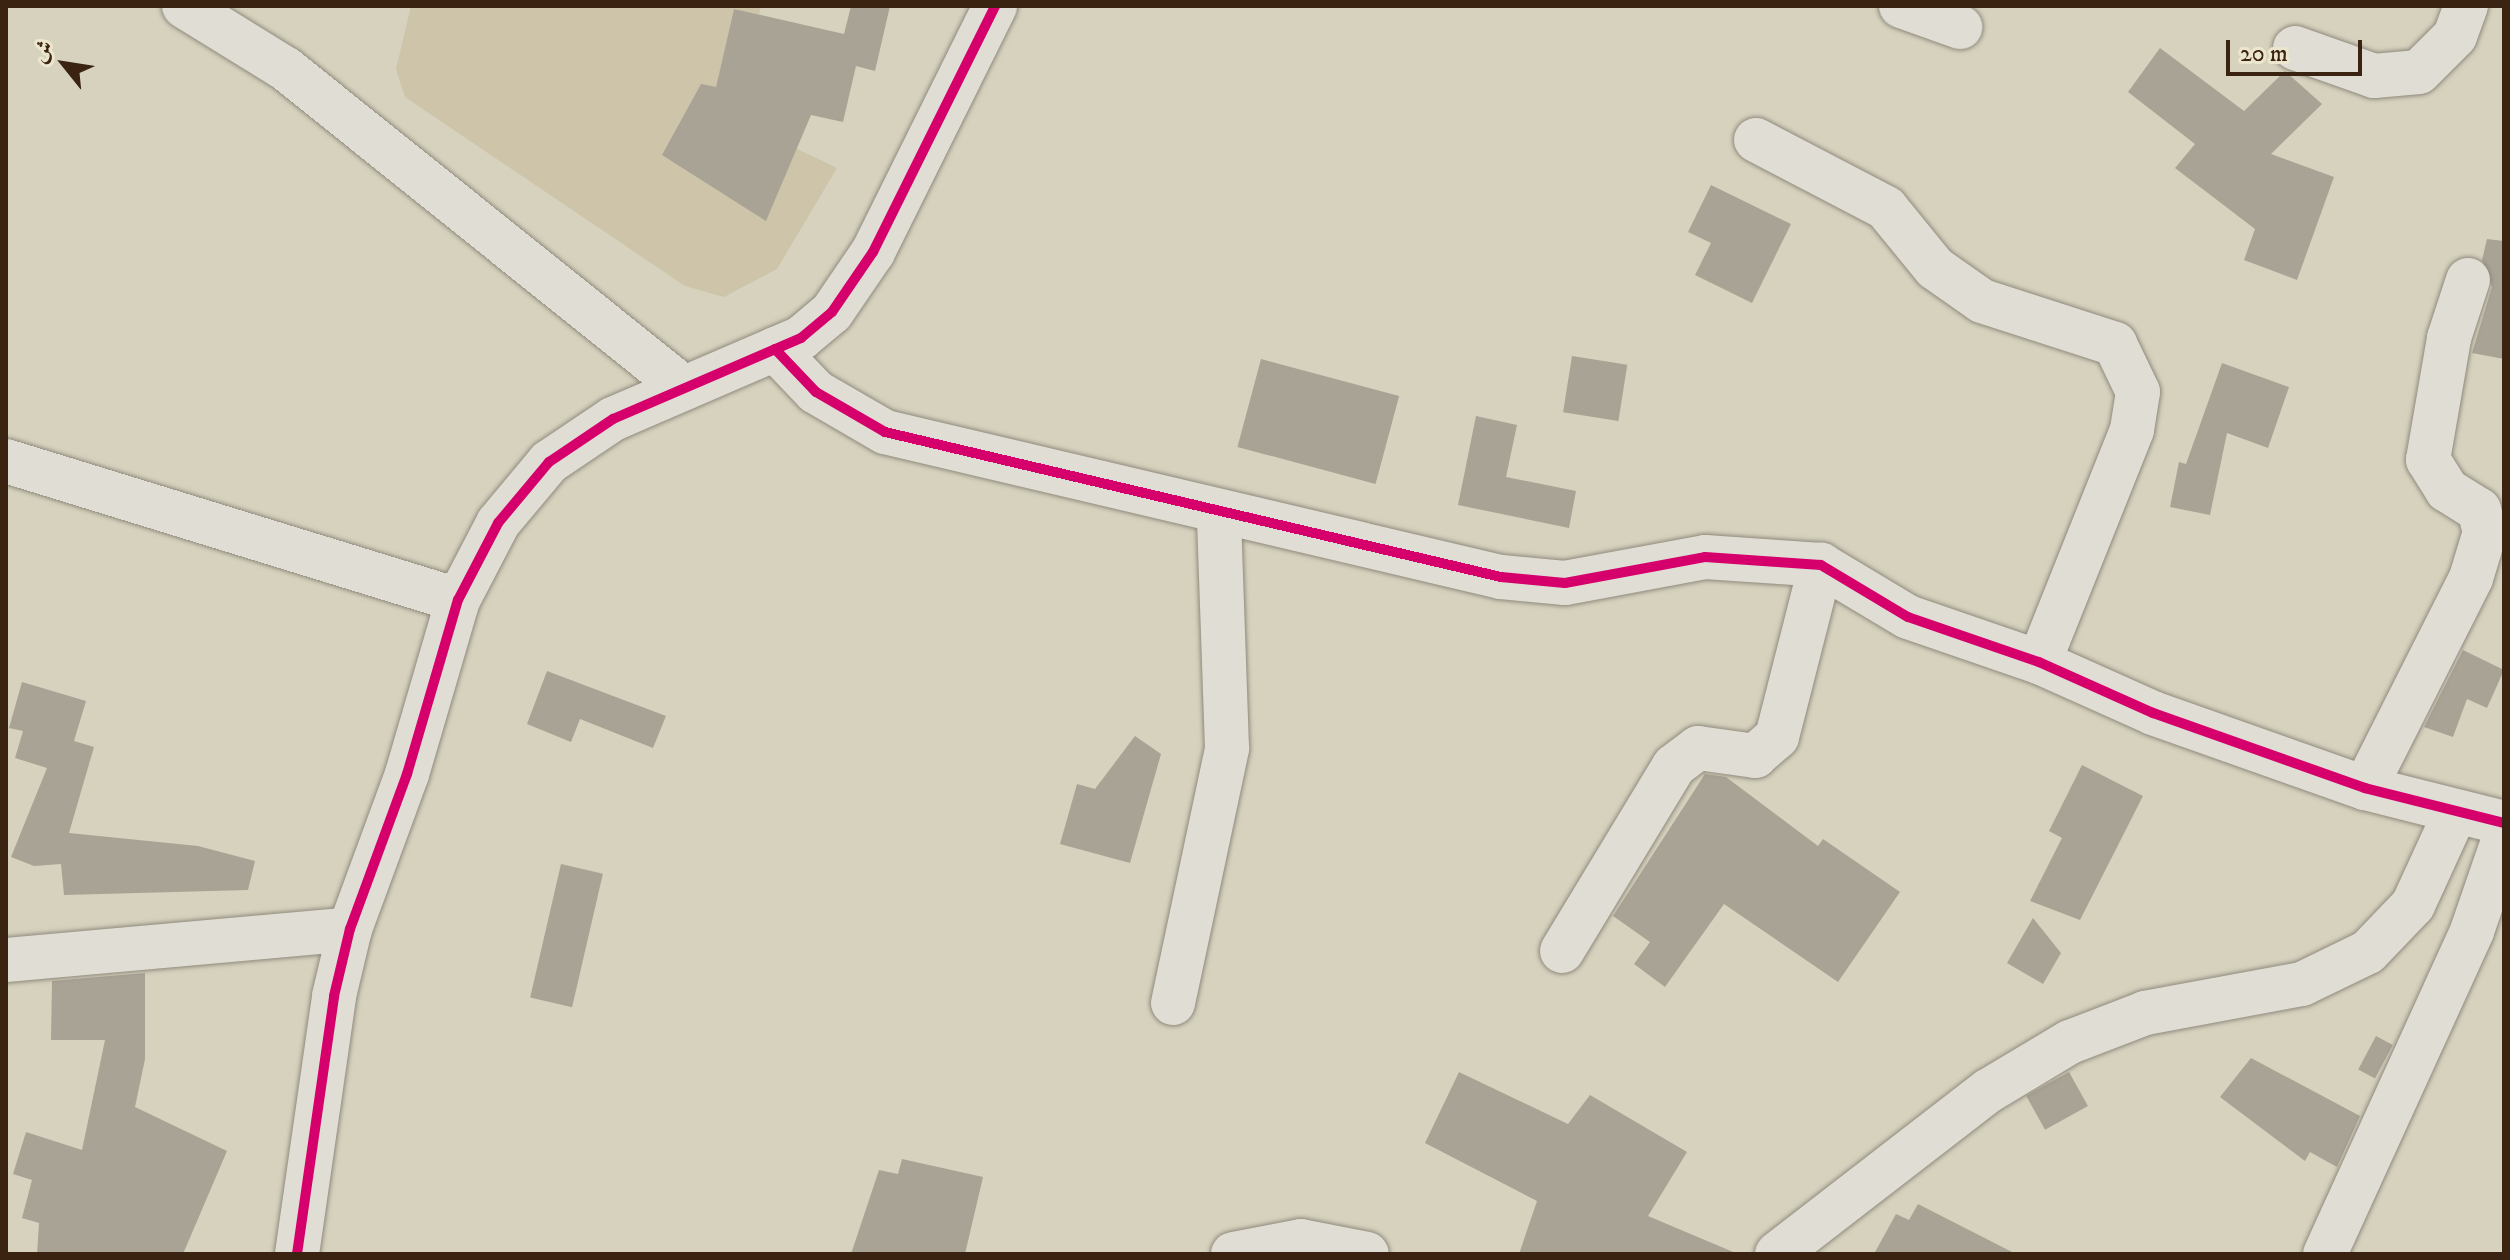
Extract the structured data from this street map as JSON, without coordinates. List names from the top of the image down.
{
  "scale_bar": "20 m",
  "north": "top left"
}
